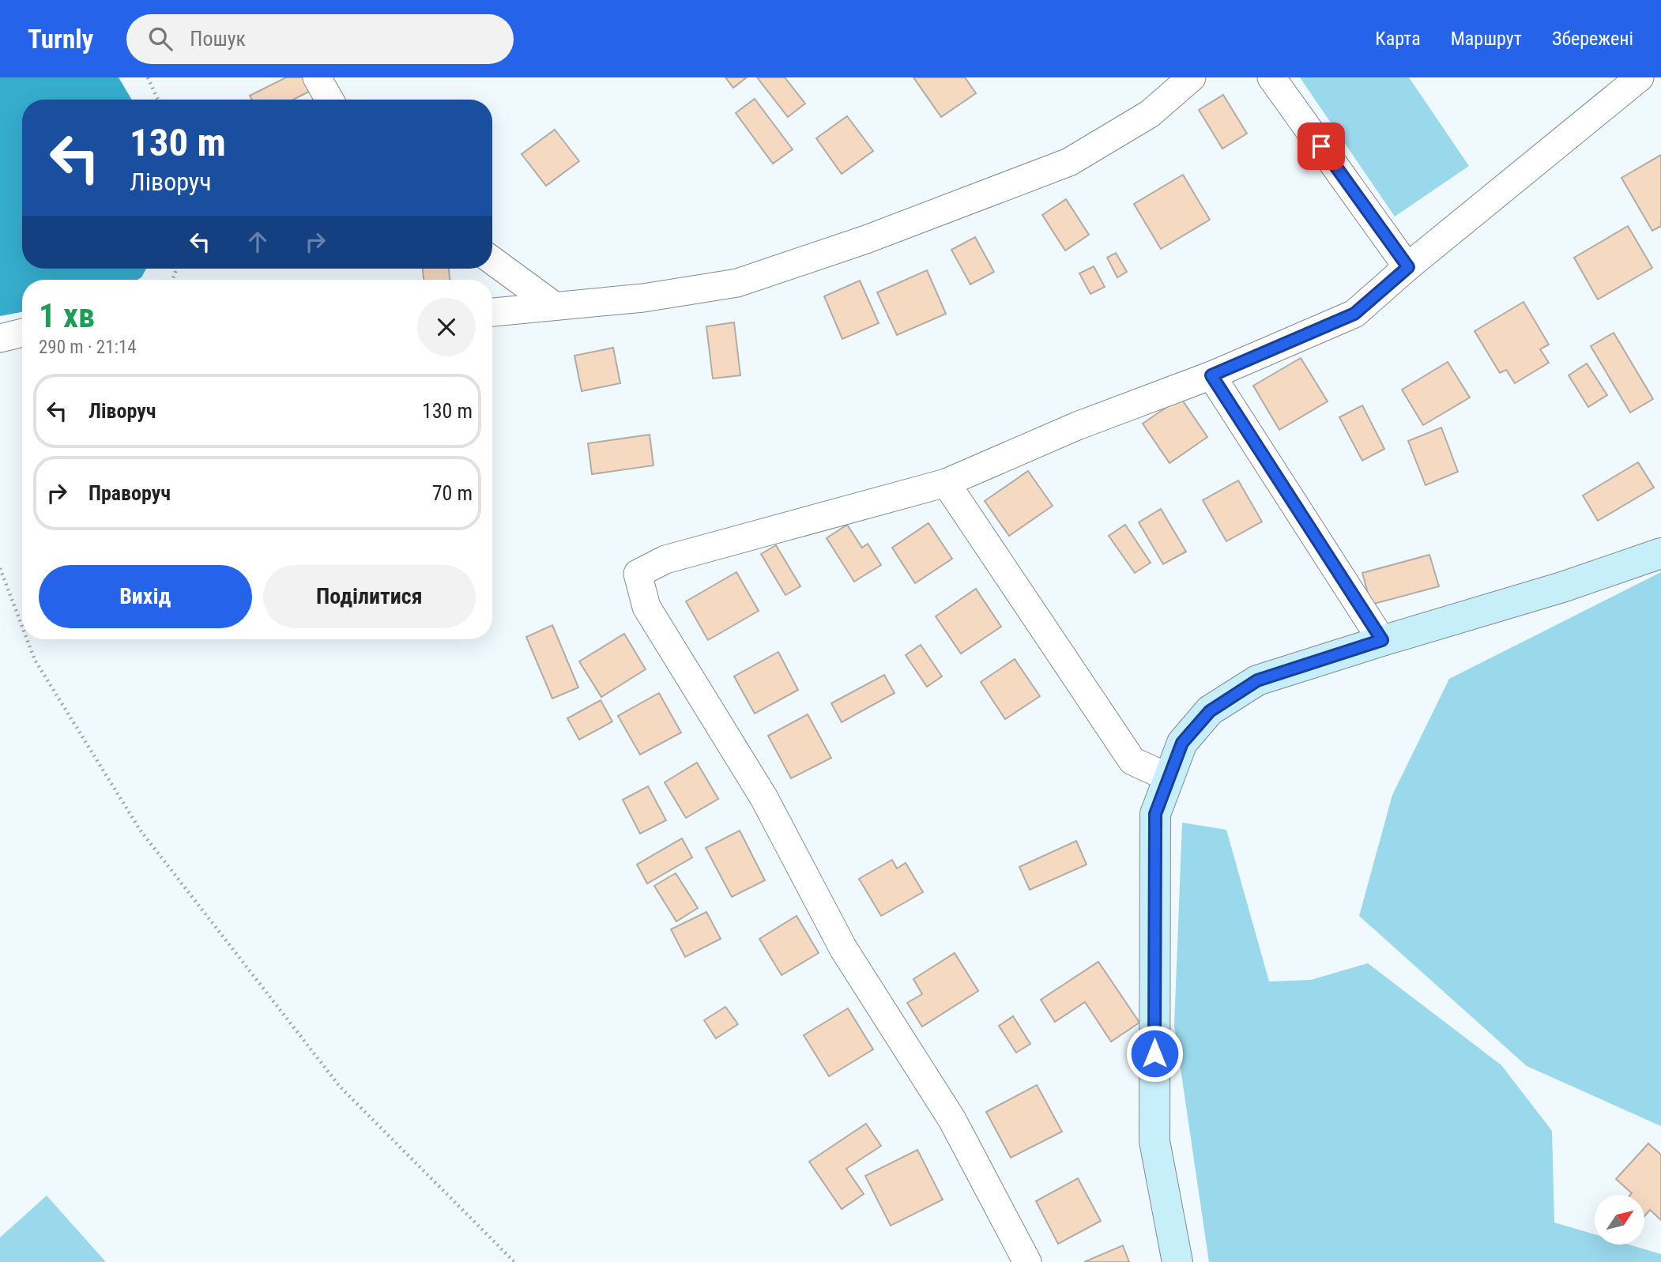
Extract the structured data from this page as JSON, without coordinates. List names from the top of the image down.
{
  "north": "top right",
  "page": {
    "header": "Turnly",
    "search": "Пошук",
    "nav": ["Карта", "Маршрут", "Збережені"],
    "turn": ["130 m", "Ліворуч"],
    "heading": ["1 хв", "290 m · 21:14"],
    "list": [
      {
        "name": "Ліворуч",
        "value": "130 m"
      },
      {
        "name": "Праворуч",
        "value": "70 m"
      }
    ],
    "buttons": ["Вихід", "Поділитися"]
  }
}
